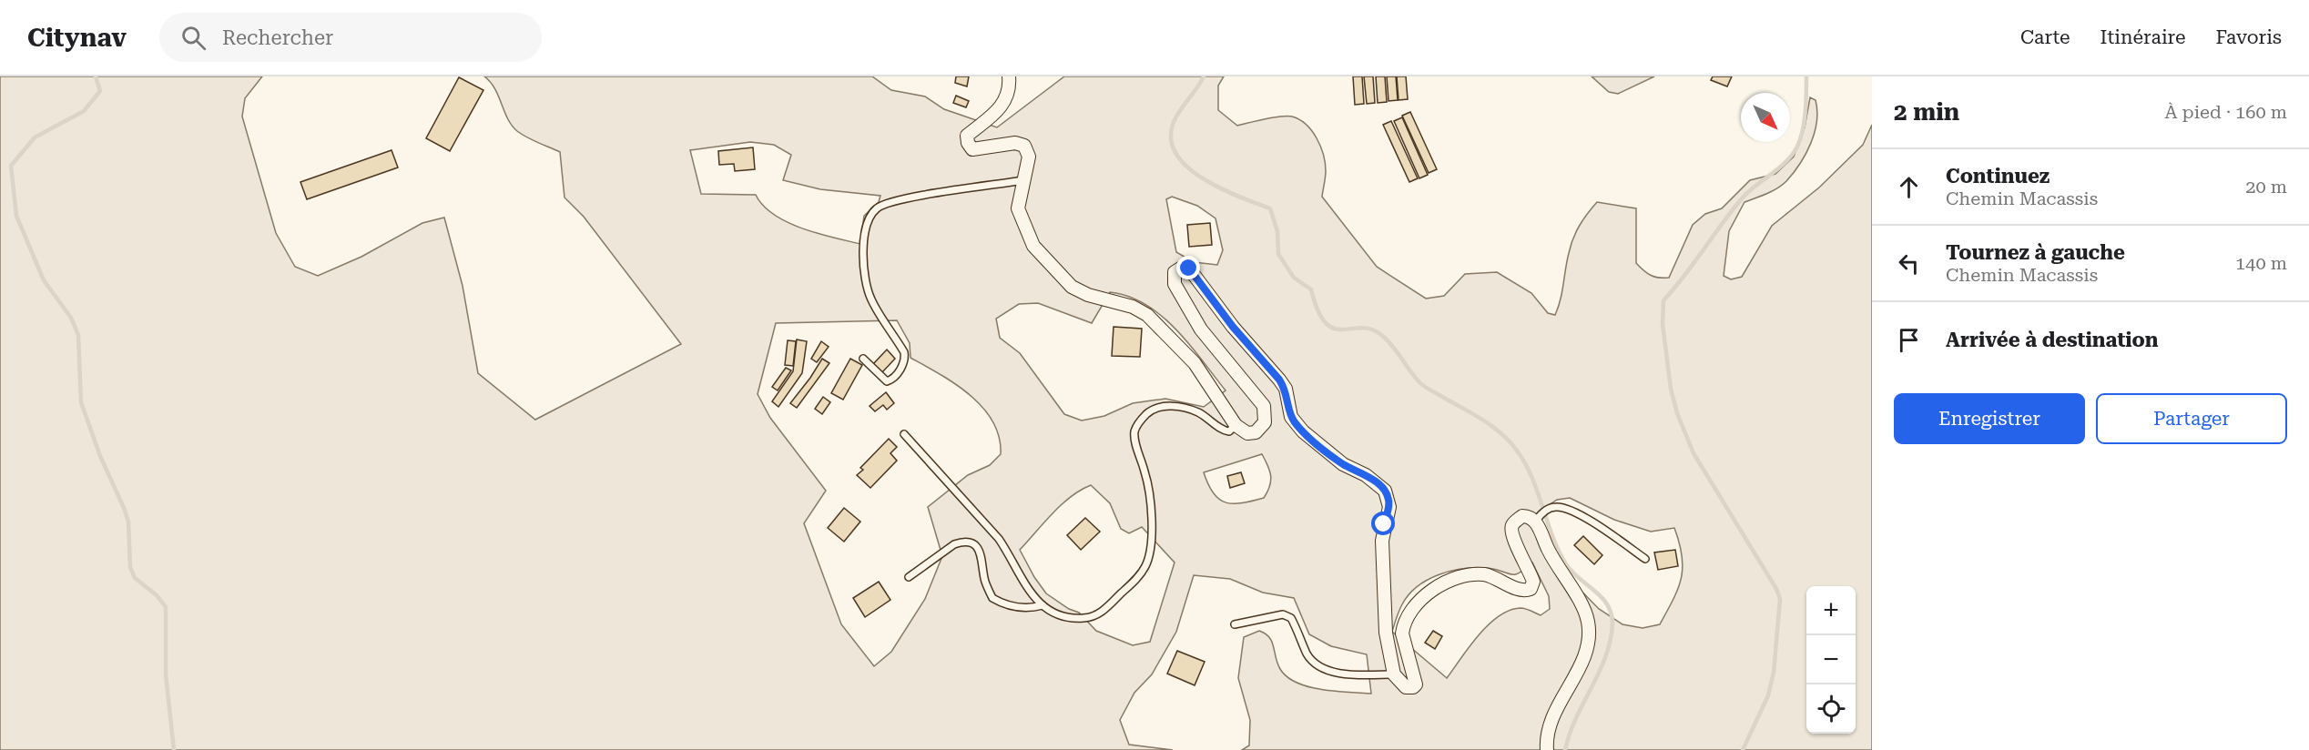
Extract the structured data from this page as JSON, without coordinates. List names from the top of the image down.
{
  "north": "bottom right",
  "page": {
    "header": "Citynav",
    "search": "Rechercher",
    "nav": ["Carte", "Itinéraire", "Favoris"],
    "heading": ["2 min", "À pied · 160 m"],
    "list": [
      ["Continuez", "Chemin Macassis", "20 m"],
      ["Tournez à gauche", "Chemin Macassis", "140 m"],
      "Arrivée à destination"
    ],
    "buttons": ["Enregistrer", "Partager"],
    "map_buttons": ["+", "−"]
  }
}
